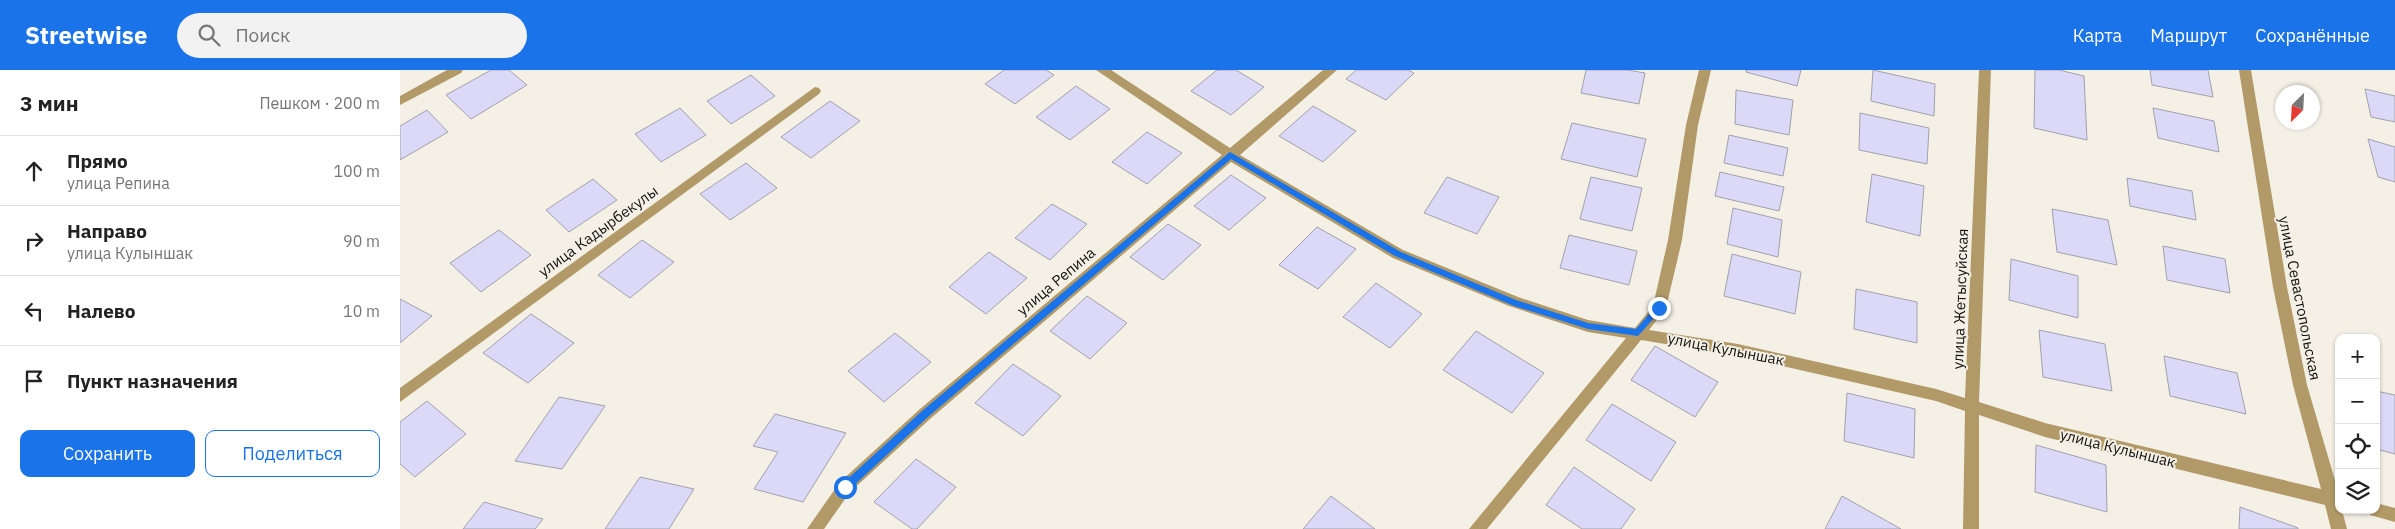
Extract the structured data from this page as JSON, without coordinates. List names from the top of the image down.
{
  "streets": {
    "street": [
      "улица Кадырбекулы",
      "улица Репина",
      "улица Севастопольская",
      "улица Жетысуйская",
      "улица Кулыншак"
    ]
  },
  "crossings": [
    ["улица Репина", "улица Кулыншак"],
    ["улица Жетысуйская", "улица Кулыншак"]
  ],
  "north": "bottom left",
  "page": {
    "header": "Streetwise",
    "search": "Поиск",
    "nav": ["Карта", "Маршрут", "Сохранённые"],
    "heading": ["3 мин", "Пешком · 200 m"],
    "list": [
      ["Прямо", "улица Репина", "100 m"],
      ["Направо", "улица Кулыншак", "90 m"],
      ["Налево", "10 m"],
      "Пункт назначения"
    ],
    "map_buttons": ["+", "−"],
    "buttons": ["Сохранить", "Поделиться"]
  }
}
